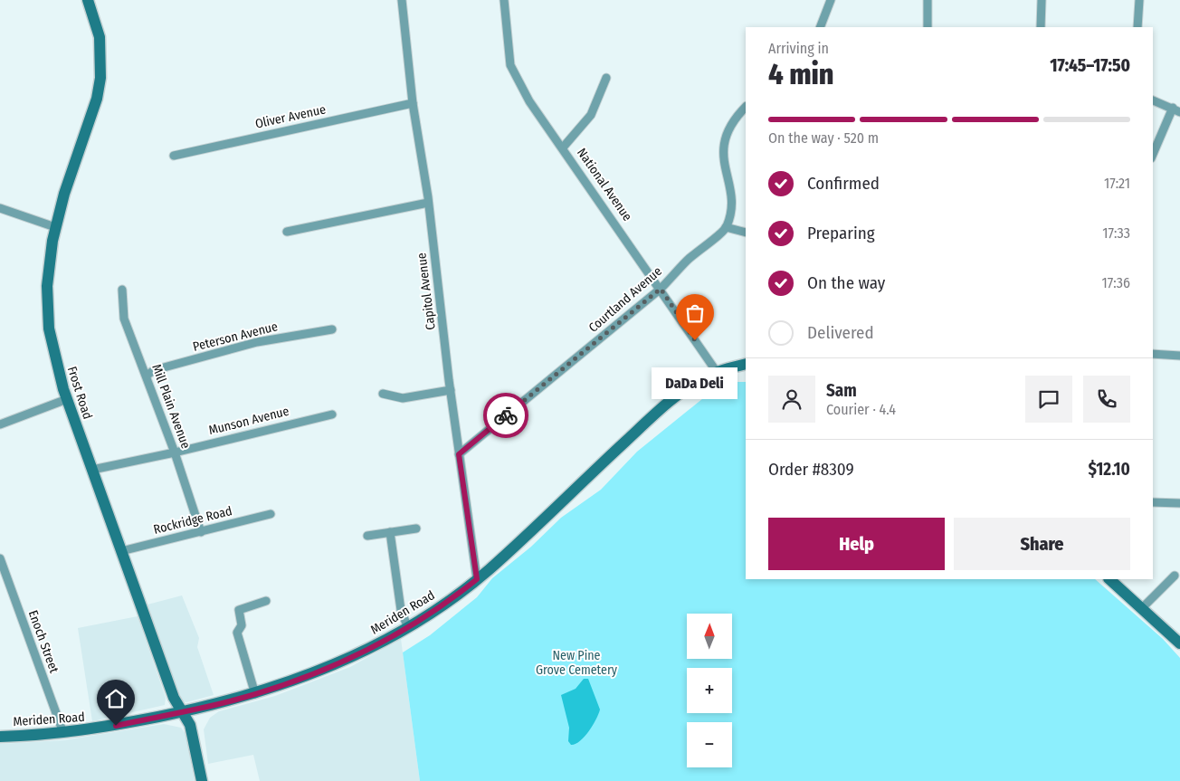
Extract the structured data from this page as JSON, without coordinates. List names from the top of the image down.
{
  "streets": {
    "main road": ["Frost Road", "Meriden Road"],
    "street": [
      "Oliver Avenue",
      "National Avenue",
      "Capitol Avenue",
      "Courtland Avenue",
      "Peterson Avenue",
      "Mill Plain Avenue",
      "Munson Avenue",
      "Rockridge Road",
      "Enoch Street"
    ]
  },
  "crossings": [
    ["Oliver Avenue", "Capitol Avenue"],
    ["National Avenue", "Courtland Avenue"],
    ["National Avenue", "Meriden Road"],
    ["Capitol Avenue", "Courtland Avenue"],
    ["Capitol Avenue", "Meriden Road"],
    ["Peterson Avenue", "Mill Plain Avenue"],
    ["Frost Road", "Munson Avenue"],
    ["Frost Road", "Rockridge Road"],
    ["Frost Road", "Meriden Road"],
    ["Mill Plain Avenue", "Munson Avenue"],
    ["Mill Plain Avenue", "Rockridge Road"],
    ["Meriden Road", "Enoch Street"]
  ],
  "parks": ["New Pine Grove Cemetery"],
  "places": ["DaDa Deli"],
  "north": "top",
  "page": {
    "heading": ["4 min", "Arriving in", "17:45–17:50"],
    "panel": [
      "Sam",
      "Courier · 4.4",
      "Order #8309",
      "$12.10"
    ],
    "bar": "On the way · 520 m",
    "list": [
      ["Confirmed", "17:21"],
      ["Preparing", "17:33"],
      ["On the way", "17:36"],
      "Delivered"
    ],
    "bubble": "DaDa Deli",
    "buttons": ["Help", "Share"],
    "map_buttons": ["+", "−"]
  }
}
